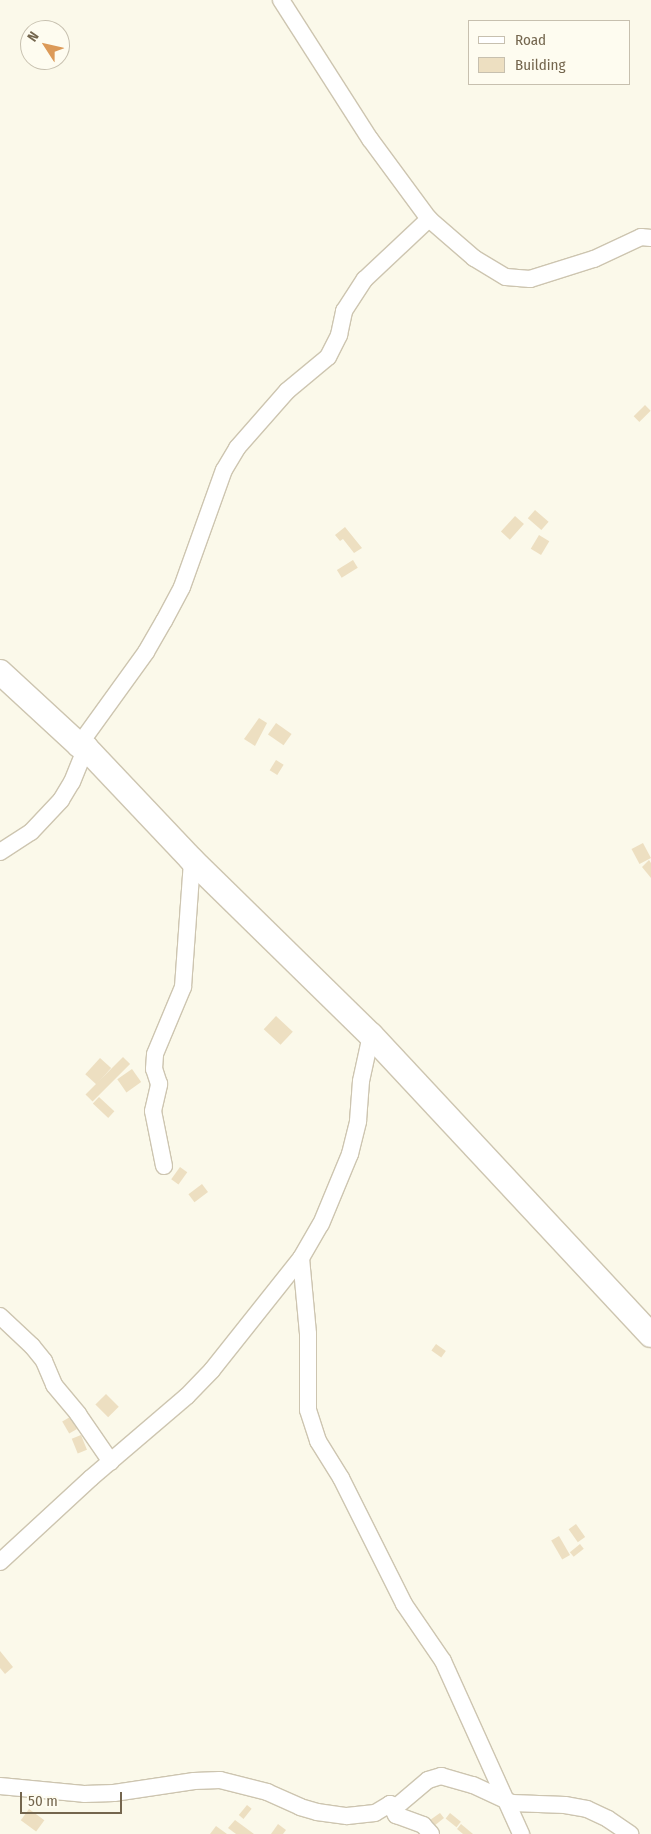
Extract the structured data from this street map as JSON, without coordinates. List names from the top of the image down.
{
  "legend": ["Road", "Building"],
  "scale_bar": "50 m",
  "north": "top left"
}
